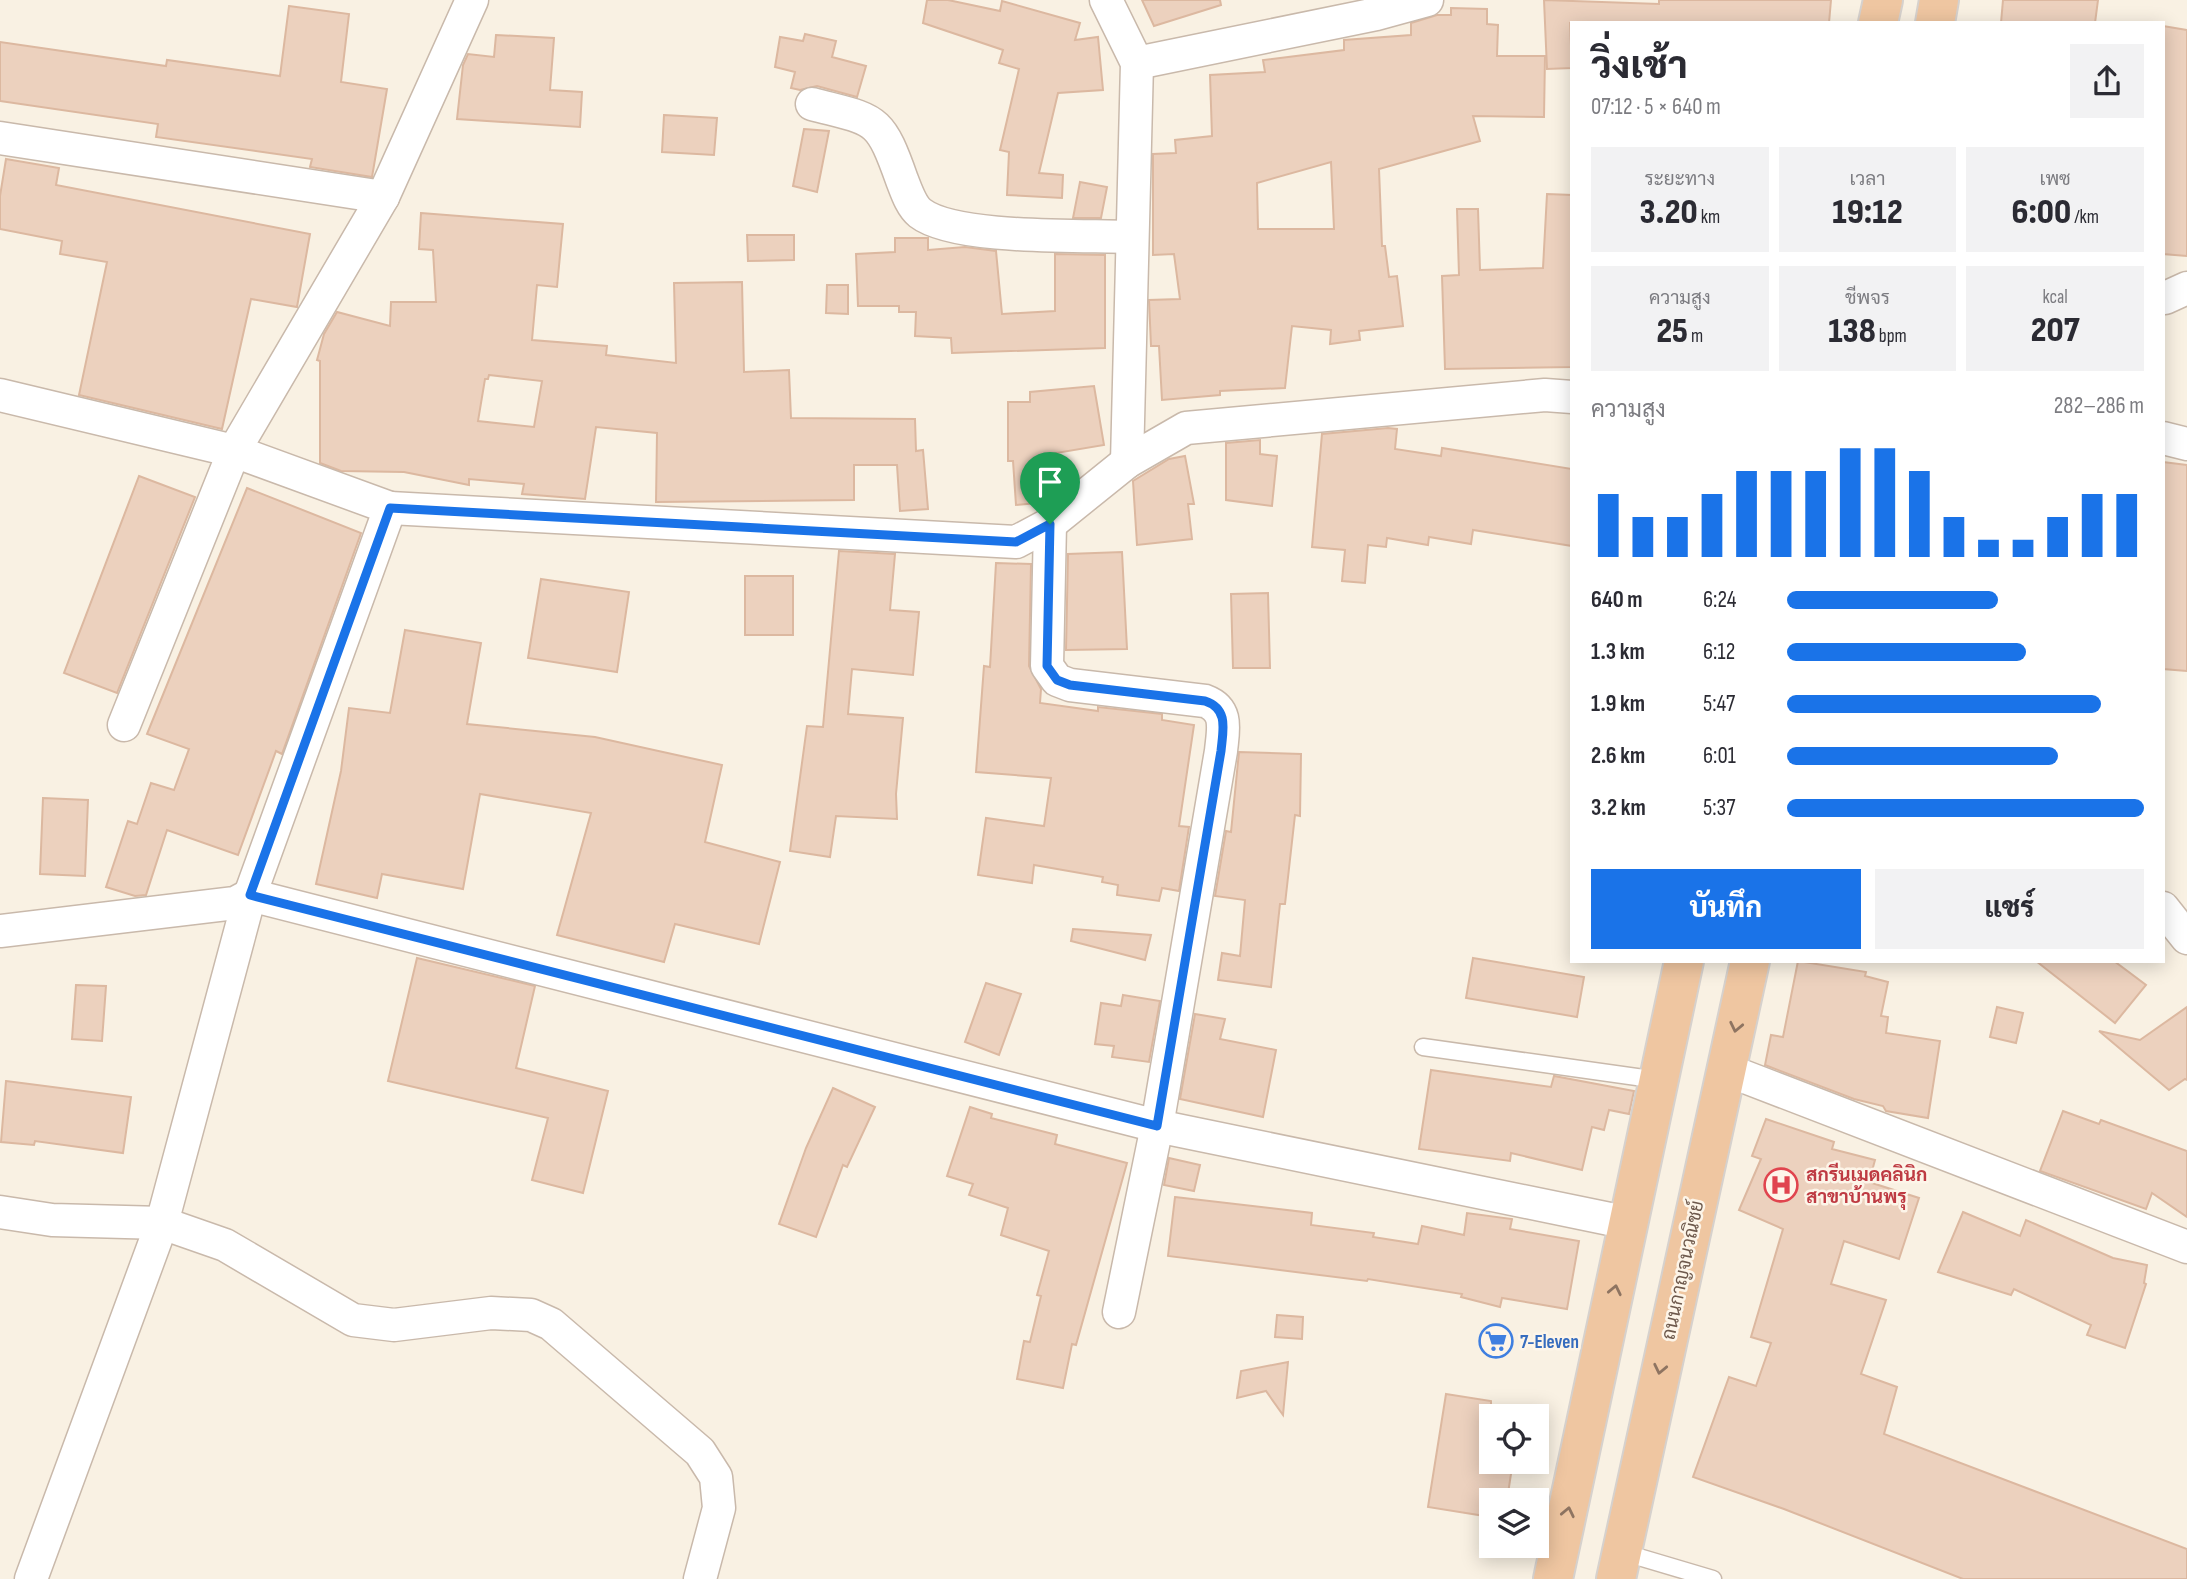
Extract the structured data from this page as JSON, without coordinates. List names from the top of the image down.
{
  "streets": {
    "highway": ["ถนนกาญจนวณิชย์"]
  },
  "places": {
    "hospital": ["สกรีนเมดคลินิก สาขาบ้านพรุ"],
    "supermarket": ["7-Eleven"]
  },
  "page": {
    "heading": ["วิ่งเช้า", "07:12 · 5 × 640 m"],
    "stats": [
      ["ระยะทาง", "3.20 km"],
      ["เวลา", "19:12"],
      ["เพซ", "6:00 /km"],
      ["ความสูง", "25 m"],
      ["ชีพจร", "138 bpm"],
      ["kcal", "207"]
    ],
    "chart": ["ความสูง", "282–286 m"],
    "list": [
      {
        "name": "640 m",
        "note": "6:24"
      },
      {
        "name": "1.3 km",
        "note": "6:12"
      },
      {
        "name": "1.9 km",
        "note": "5:47"
      },
      {
        "name": "2.6 km",
        "note": "6:01"
      },
      {
        "name": "3.2 km",
        "note": "5:37"
      }
    ],
    "buttons": ["บันทึก", "แชร์"]
  }
}
